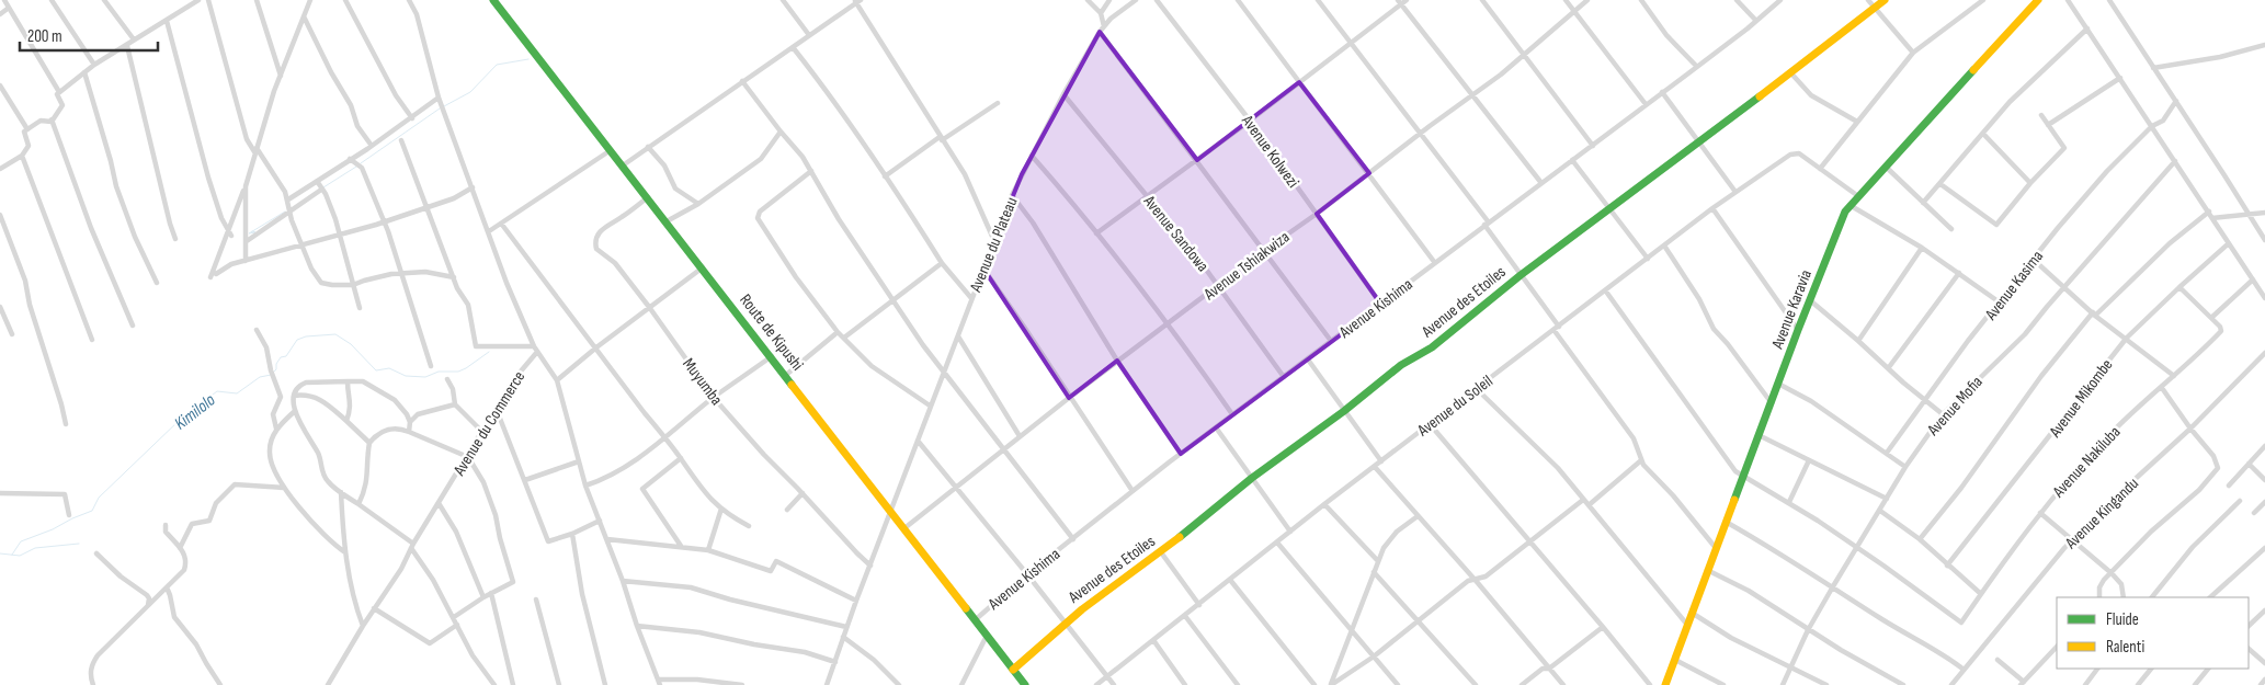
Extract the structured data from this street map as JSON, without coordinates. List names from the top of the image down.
{
  "streets": {
    "street": [
      "Avenue Kolwezi",
      "Avenue Sandowa",
      "Avenue du Plateau",
      "Avenue Tshiakwiza",
      "Avenue Kasima",
      "Avenue des Etoiles",
      "Avenue Kishima",
      "Avenue Karavia",
      "Route de Kipushi",
      "Muyumba",
      "Avenue Mikombe",
      "Avenue du Soleil",
      "Avenue Mofia",
      "Avenue du Commerce",
      "Avenue Nakiluba",
      "Avenue Kingandu"
    ]
  },
  "crossings": [
    ["Avenue Kolwezi", "Avenue Tshiakwiza"],
    ["Avenue Kolwezi", "Avenue Kishima"],
    ["Avenue Sandowa", "Avenue du Plateau"],
    ["Avenue Sandowa", "Avenue Tshiakwiza"],
    ["Avenue Sandowa", "Avenue Kishima"],
    ["Avenue du Plateau", "Route de Kipushi"],
    ["Avenue du Plateau", "Muyumba"],
    ["Avenue Tshiakwiza", "Route de Kipushi"],
    ["Avenue des Etoiles", "Route de Kipushi"],
    ["Avenue Kishima", "Route de Kipushi"],
    ["Avenue Karavia", "Avenue du Soleil"],
    ["Route de Kipushi", "Muyumba"],
    ["Avenue Mofia", "Avenue Nakiluba"]
  ],
  "water": ["Kimilolo"],
  "legend": ["Fluide", "Ralenti"],
  "scale_bar": "200 m"
}
